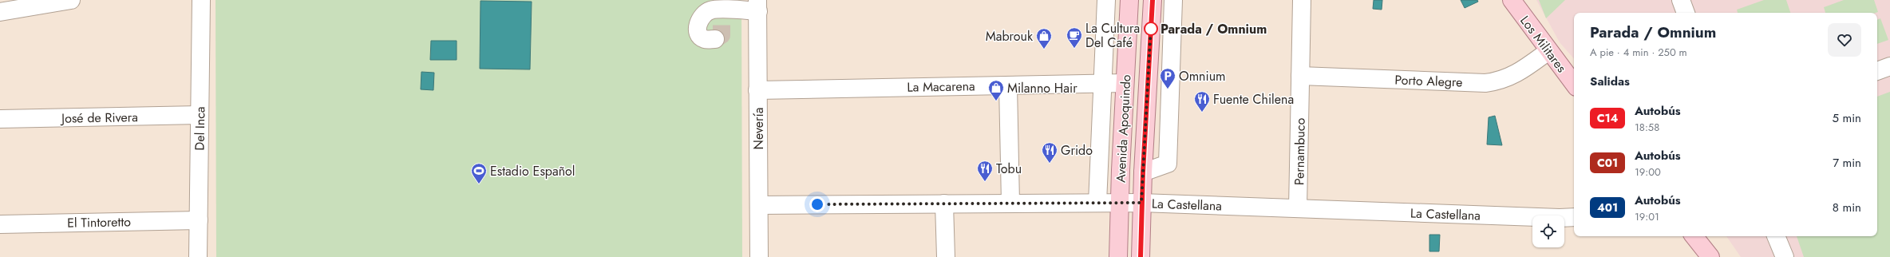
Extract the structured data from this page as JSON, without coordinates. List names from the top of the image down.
{
  "streets": {
    "main road": ["Los Militares", "Avenida Apoquindo"],
    "street": [
      "Porto Alegre",
      "La Macarena",
      "José de Rivera",
      "Del Inca",
      "Nevería",
      "Pernambuco",
      "La Castellana",
      "El Tintoretto"
    ]
  },
  "crossings": [
    ["Los Militares", "Porto Alegre"],
    ["Porto Alegre", "Pernambuco"],
    ["La Macarena", "Nevería"],
    ["La Macarena", "Avenida Apoquindo"],
    ["José de Rivera", "Del Inca"],
    ["Del Inca", "El Tintoretto"],
    ["Nevería", "La Castellana"],
    ["Avenida Apoquindo", "La Castellana"],
    ["Pernambuco", "La Castellana"]
  ],
  "places": {
    "other": ["Parada / Omnium"],
    "cafe": ["La Cultura Del Café"],
    "shop": ["Mabrouk", "Milanno Hair"],
    "parking": ["Omnium"],
    "restaurant": ["Fuente Chilena", "Grido", "Tobu"],
    "sports": ["Estadio Español"]
  },
  "lines": ["bus line C14"],
  "page": {
    "heading": [
      ["Parada / Omnium", "A pie · 4 min · 250 m"],
      "Salidas"
    ],
    "list": [
      {
        "mark": "C14",
        "name": "Autobús",
        "note": "18:58",
        "value": "5 min"
      },
      {
        "mark": "C01",
        "name": "Autobús",
        "note": "19:00",
        "value": "7 min"
      },
      {
        "mark": "401",
        "name": "Autobús",
        "note": "19:01",
        "value": "8 min"
      }
    ]
  }
}
